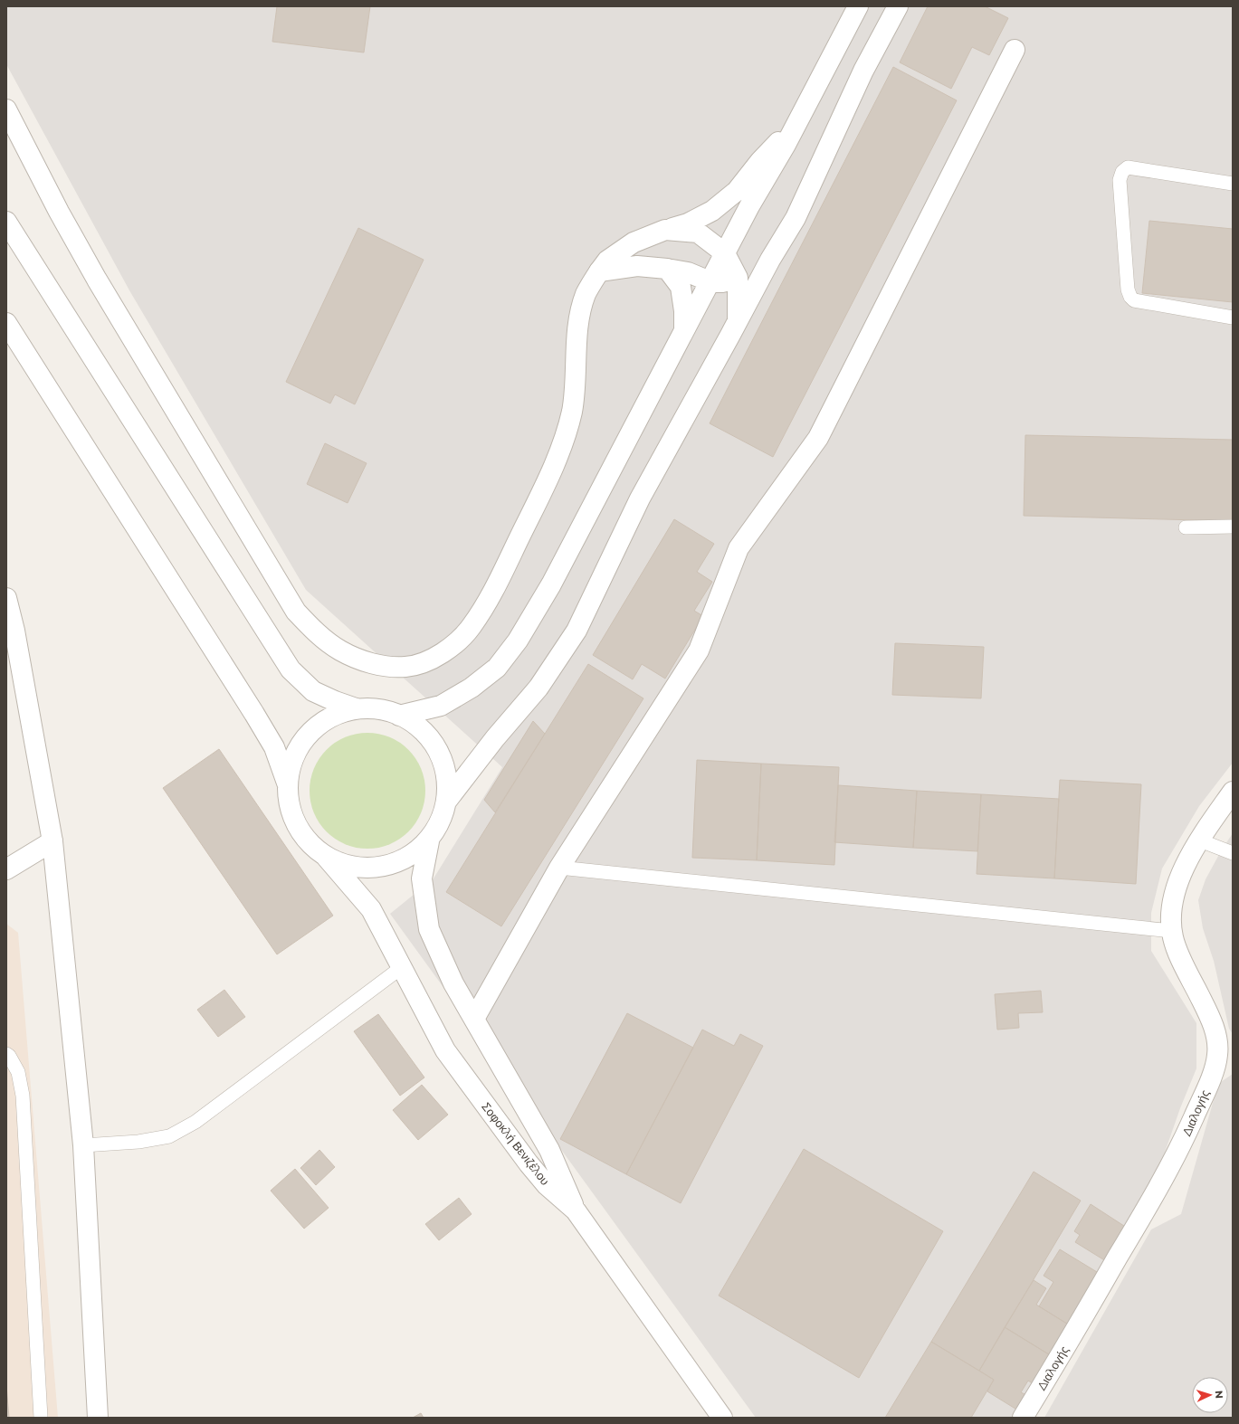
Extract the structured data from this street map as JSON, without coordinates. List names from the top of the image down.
{
  "streets": {
    "street": ["Διαλογής", "Σοφοκλή Βενιζέλου"]
  },
  "north": "right"
}
